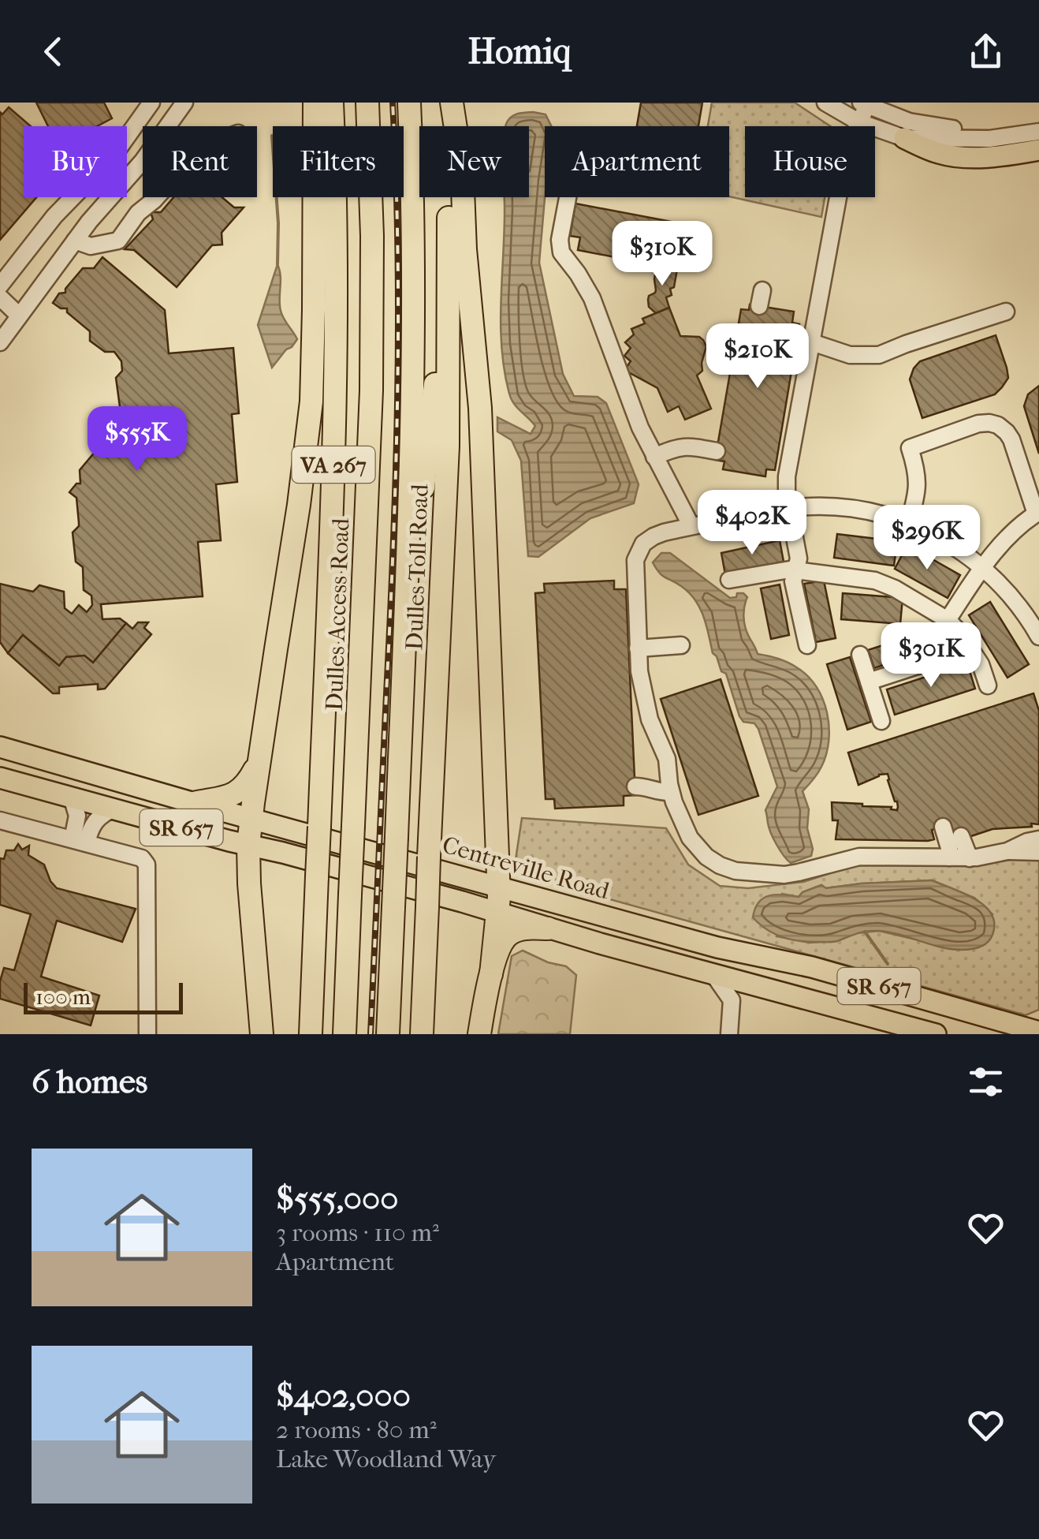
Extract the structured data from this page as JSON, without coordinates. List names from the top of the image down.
{
  "streets": {
    "highway": ["VA 267", "Dulles Toll Road", "Dulles Access Road"],
    "main road": ["SR 657", "Centreville Road"]
  },
  "scale_bar": "100 m",
  "page": {
    "header": "Homiq",
    "chip": [
      "Buy",
      "Rent",
      "Filters",
      "New",
      "Apartment",
      "House"
    ],
    "price": [
      "$310K",
      "$210K",
      "$555K",
      "$402K",
      "$296K",
      "$301K"
    ],
    "scale": "100 m",
    "heading": "6 homes",
    "list": [
      {
        "name": "$555,000",
        "note": "3 rooms · 110 m² · Apartment"
      },
      {
        "name": "$402,000",
        "note": "2 rooms · 80 m² · Lake Woodland Way"
      }
    ]
  }
}
